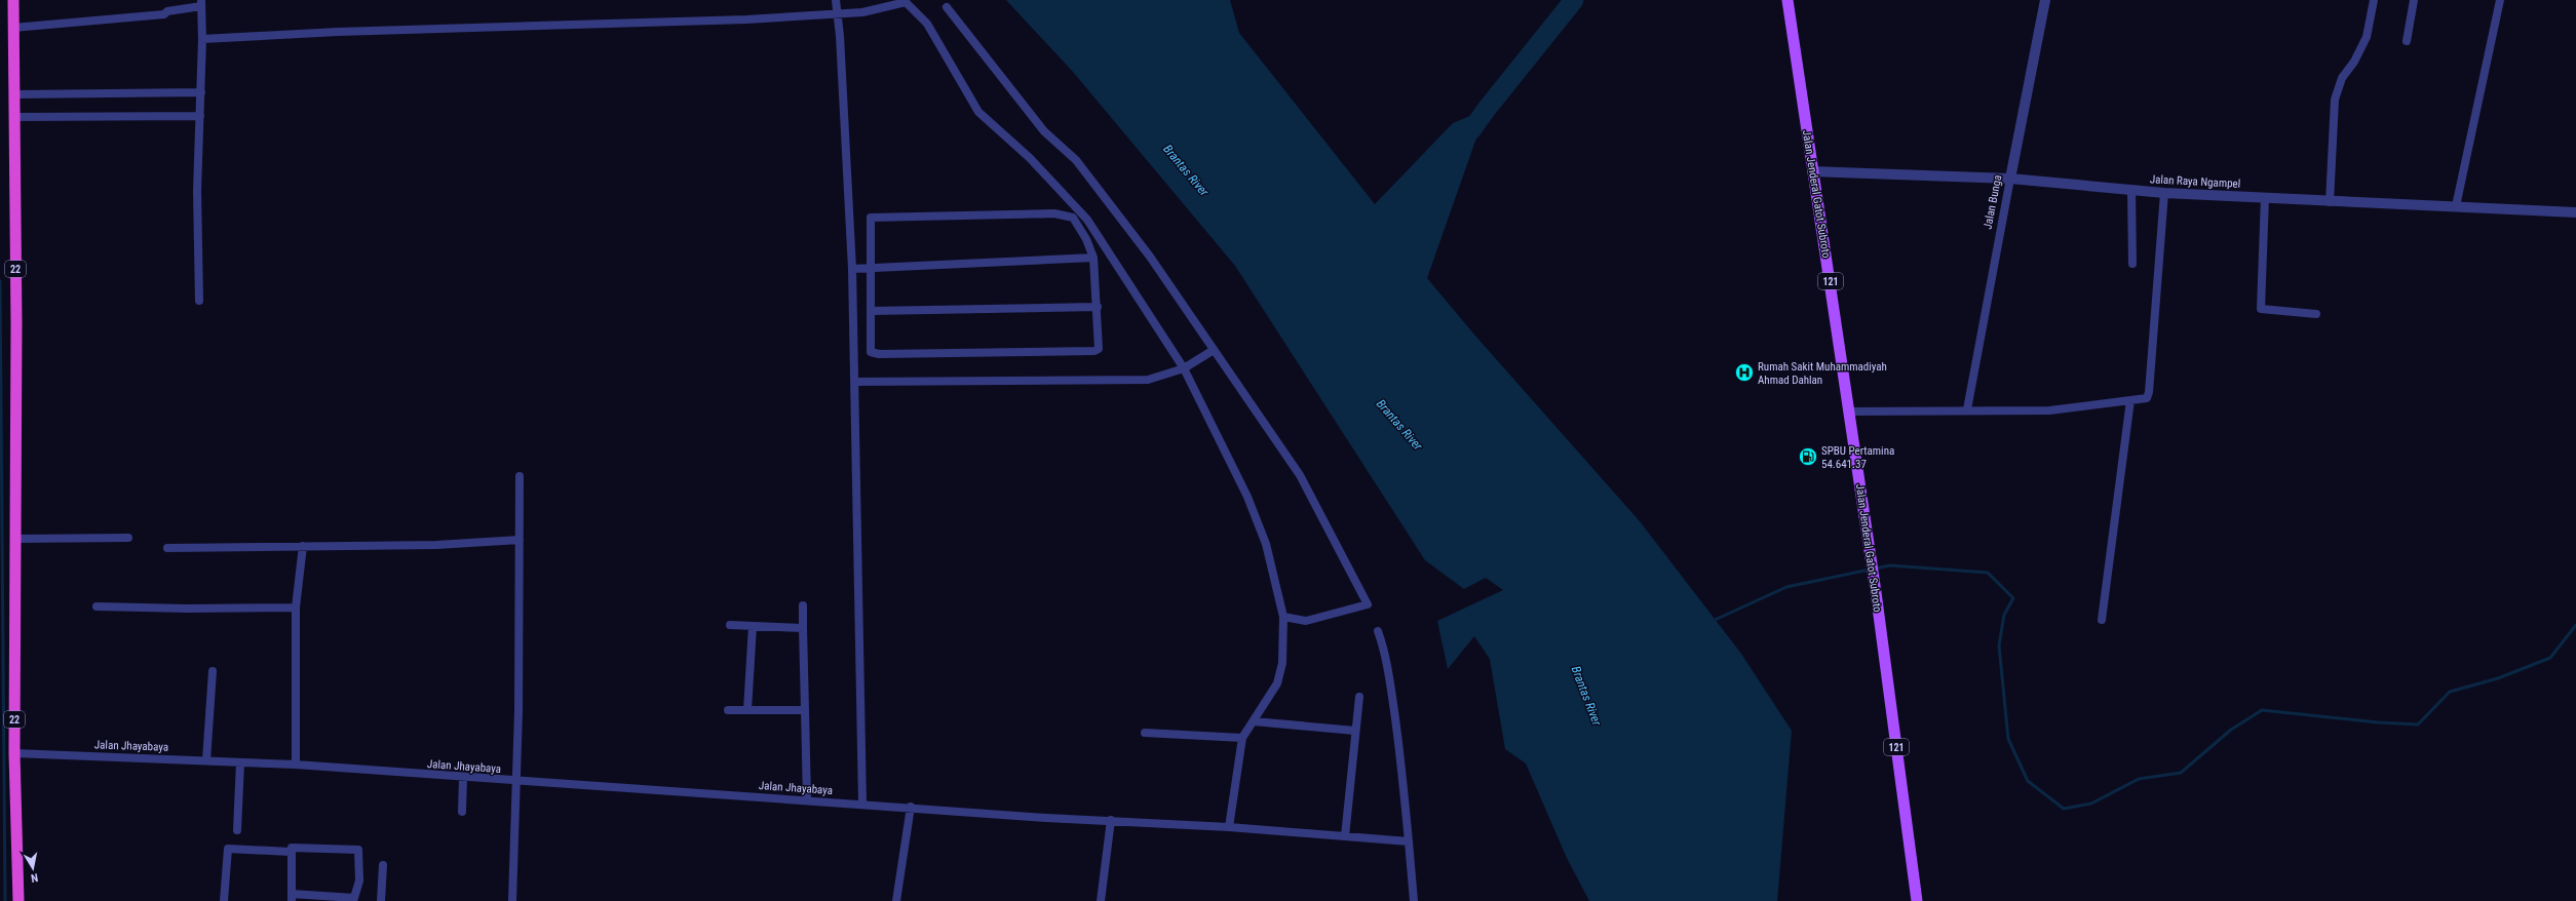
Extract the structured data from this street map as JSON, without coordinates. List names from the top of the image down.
{
  "streets": {
    "highway": ["22"],
    "main road": ["Jalan Jenderal Gatot Subroto", "121"],
    "street": ["Jalan Raya Ngampel", "Jalan Bunga", "Jalan Jhayabaya"]
  },
  "crossings": [
    ["Jalan Raya Ngampel", "Jalan Jenderal Gatot Subroto"],
    ["Jalan Raya Ngampel", "Jalan Bunga"],
    ["22", "Jalan Jhayabaya"]
  ],
  "water": ["Brantas River"],
  "places": {
    "hospital": ["Rumah Sakit Muhammadiyah Ahmad Dahlan"],
    "fuel station": ["SPBU Pertamina 54.641.37"]
  },
  "north": "bottom"
}
